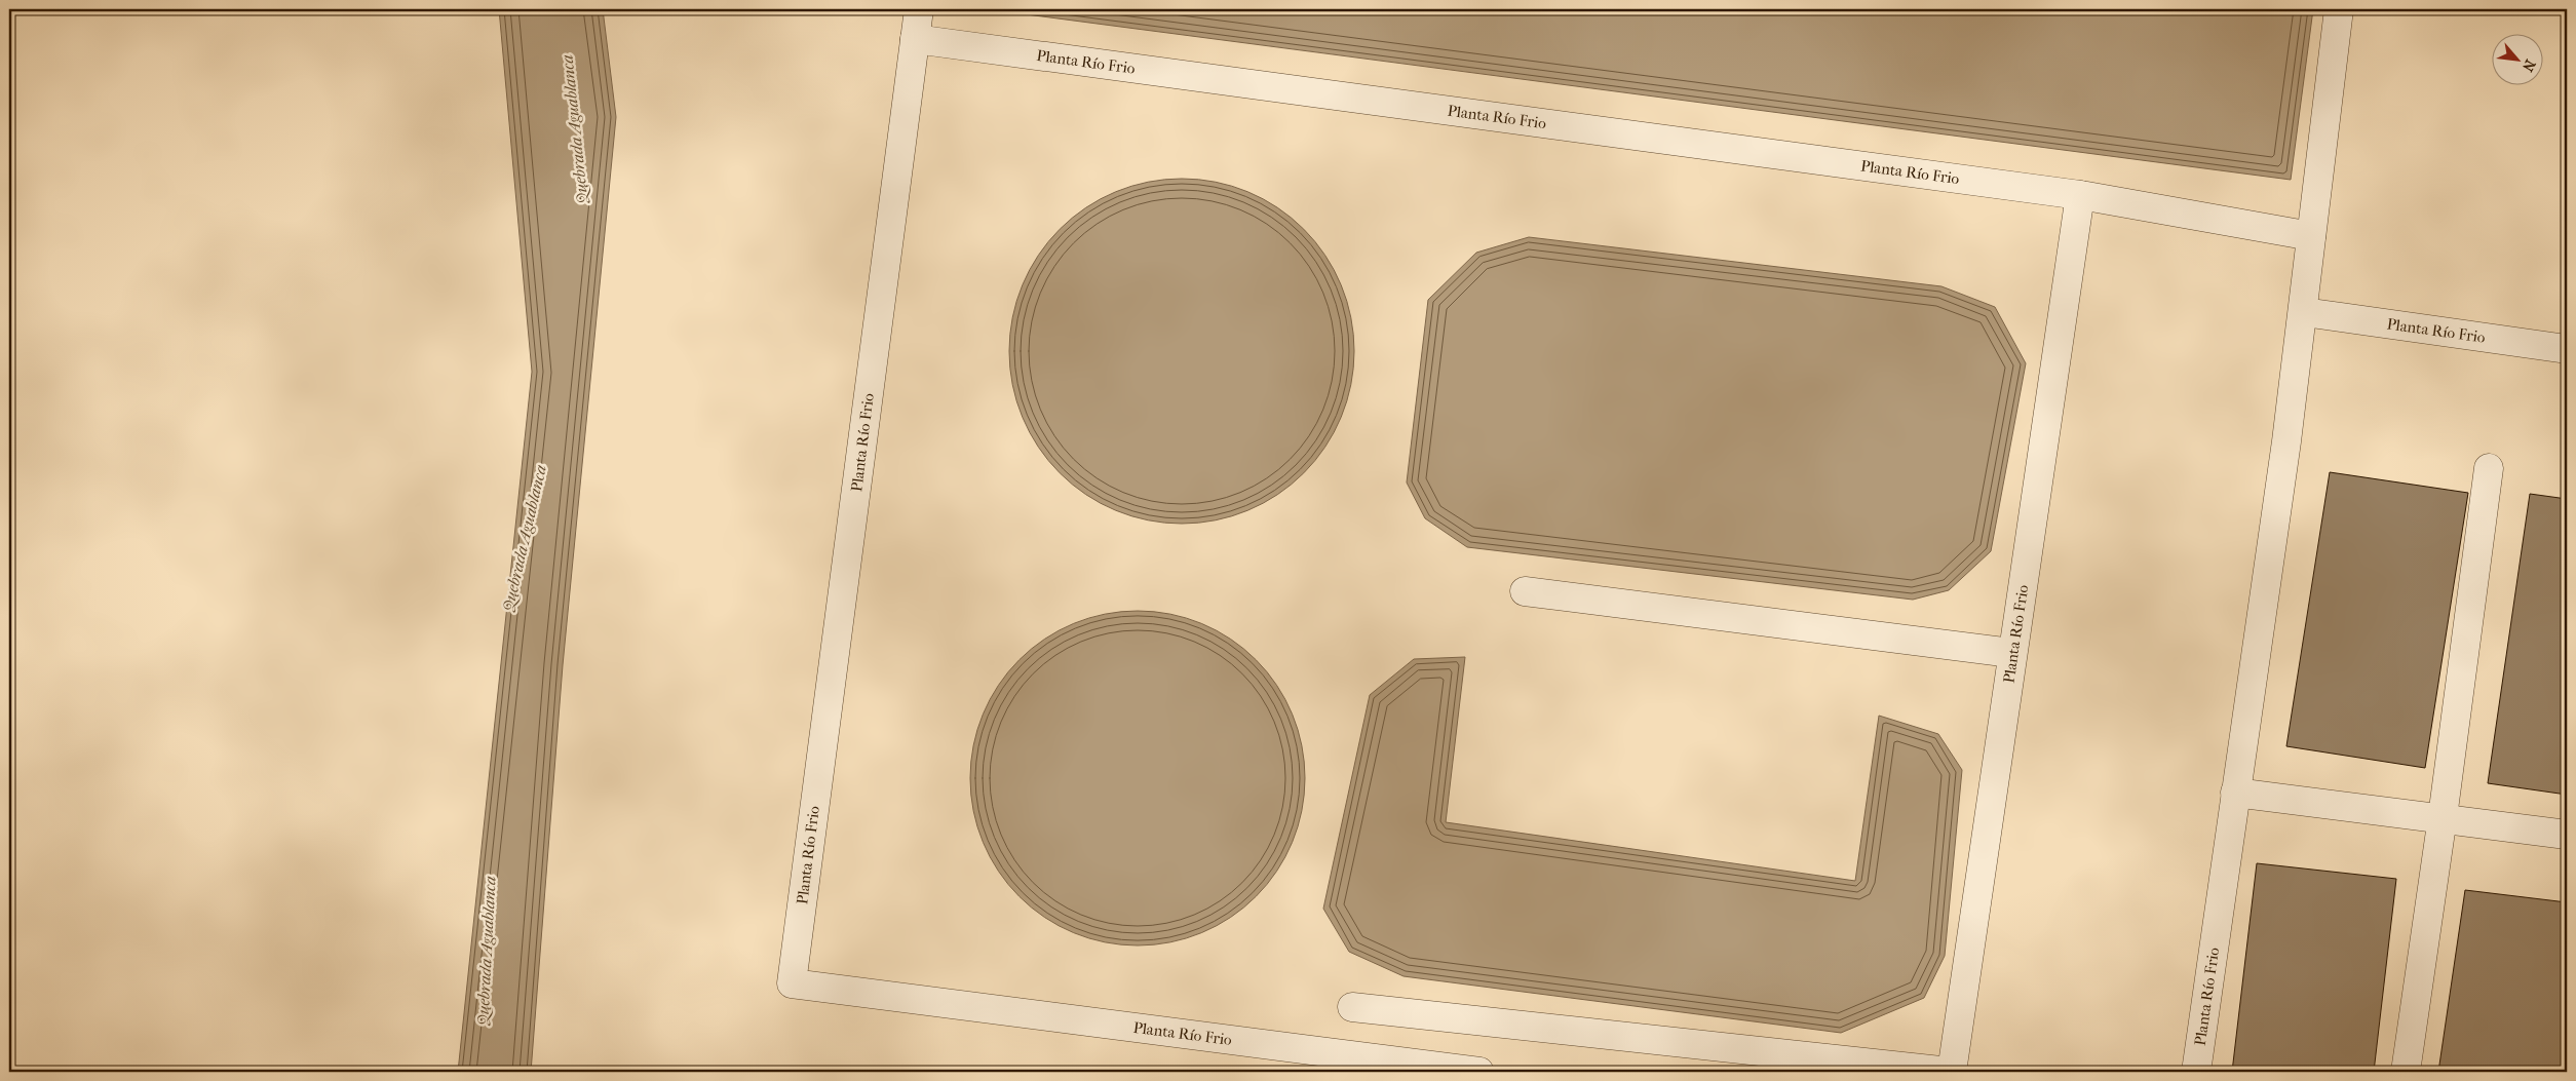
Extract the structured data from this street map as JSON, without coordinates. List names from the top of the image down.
{
  "streets": {
    "lane": ["Planta Río Frio"]
  },
  "water": ["Quebrada Aguablanca"],
  "north": "bottom right"
}
